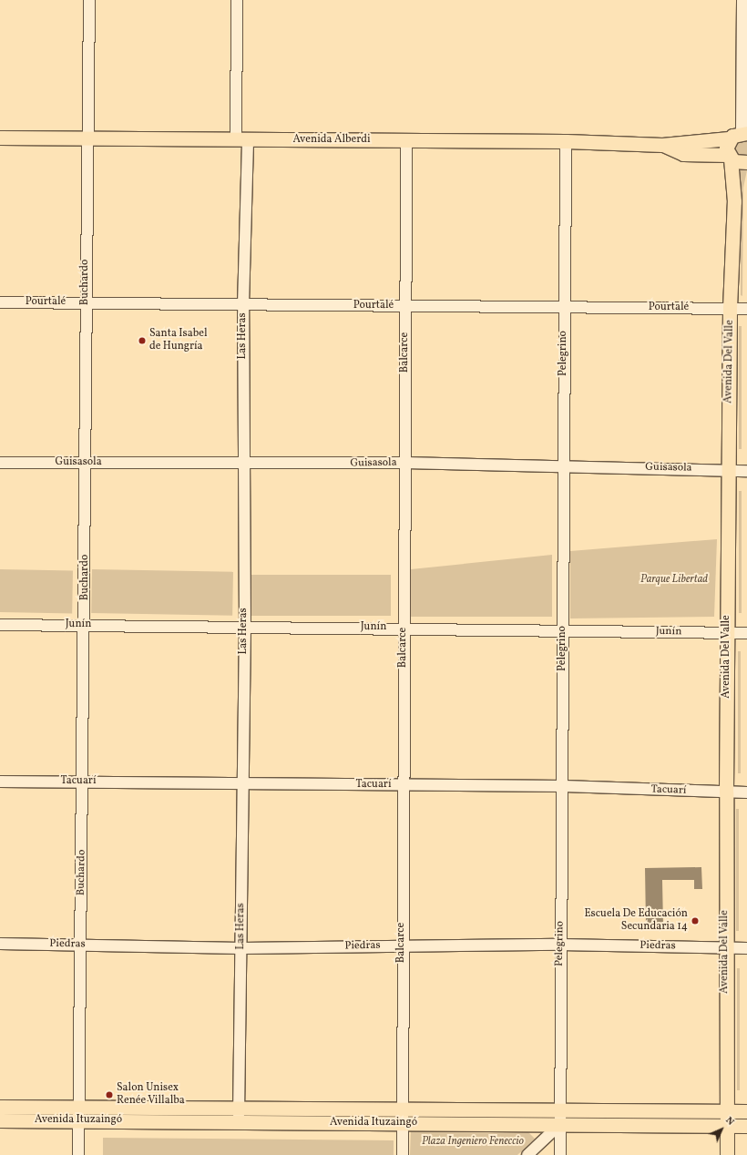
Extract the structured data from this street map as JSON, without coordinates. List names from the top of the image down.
{
  "streets": {
    "main road": ["Avenida Alberdi", "Avenida Del Valle", "Avenida Ituzaingó"],
    "street": [
      "Buchardo",
      "Pourtalé",
      "Las Heras",
      "Balcarce",
      "Pelegrino",
      "Guisasola",
      "Junín",
      "Tacuarí",
      "Piedras"
    ]
  },
  "crossings": [
    ["Avenida Alberdi", "Buchardo"],
    ["Avenida Alberdi", "Las Heras"],
    ["Avenida Alberdi", "Balcarce"],
    ["Avenida Alberdi", "Pelegrino"],
    ["Avenida Alberdi", "Avenida Del Valle"],
    ["Buchardo", "Pourtalé"],
    ["Buchardo", "Guisasola"],
    ["Buchardo", "Junín"],
    ["Buchardo", "Tacuarí"],
    ["Buchardo", "Piedras"],
    ["Buchardo", "Avenida Ituzaingó"],
    ["Pourtalé", "Las Heras"],
    ["Pourtalé", "Balcarce"],
    ["Pourtalé", "Pelegrino"],
    ["Pourtalé", "Avenida Del Valle"],
    ["Las Heras", "Guisasola"],
    ["Las Heras", "Junín"],
    ["Las Heras", "Tacuarí"],
    ["Las Heras", "Piedras"],
    ["Las Heras", "Avenida Ituzaingó"],
    ["Balcarce", "Guisasola"],
    ["Balcarce", "Junín"],
    ["Balcarce", "Tacuarí"],
    ["Balcarce", "Piedras"],
    ["Balcarce", "Avenida Ituzaingó"],
    ["Pelegrino", "Guisasola"],
    ["Pelegrino", "Junín"],
    ["Pelegrino", "Tacuarí"],
    ["Pelegrino", "Piedras"],
    ["Pelegrino", "Avenida Ituzaingó"],
    ["Avenida Del Valle", "Guisasola"],
    ["Avenida Del Valle", "Junín"],
    ["Avenida Del Valle", "Tacuarí"],
    ["Avenida Del Valle", "Piedras"],
    ["Avenida Del Valle", "Avenida Ituzaingó"]
  ],
  "parks": ["Parque Libertad", "Plaza Ingeniero Feneccio"],
  "places": ["Santa Isabel de Hungría", "Escuela De Educación Secundaria 14", "Salon Unisex Renée Villalba"],
  "north": "top right"
}
